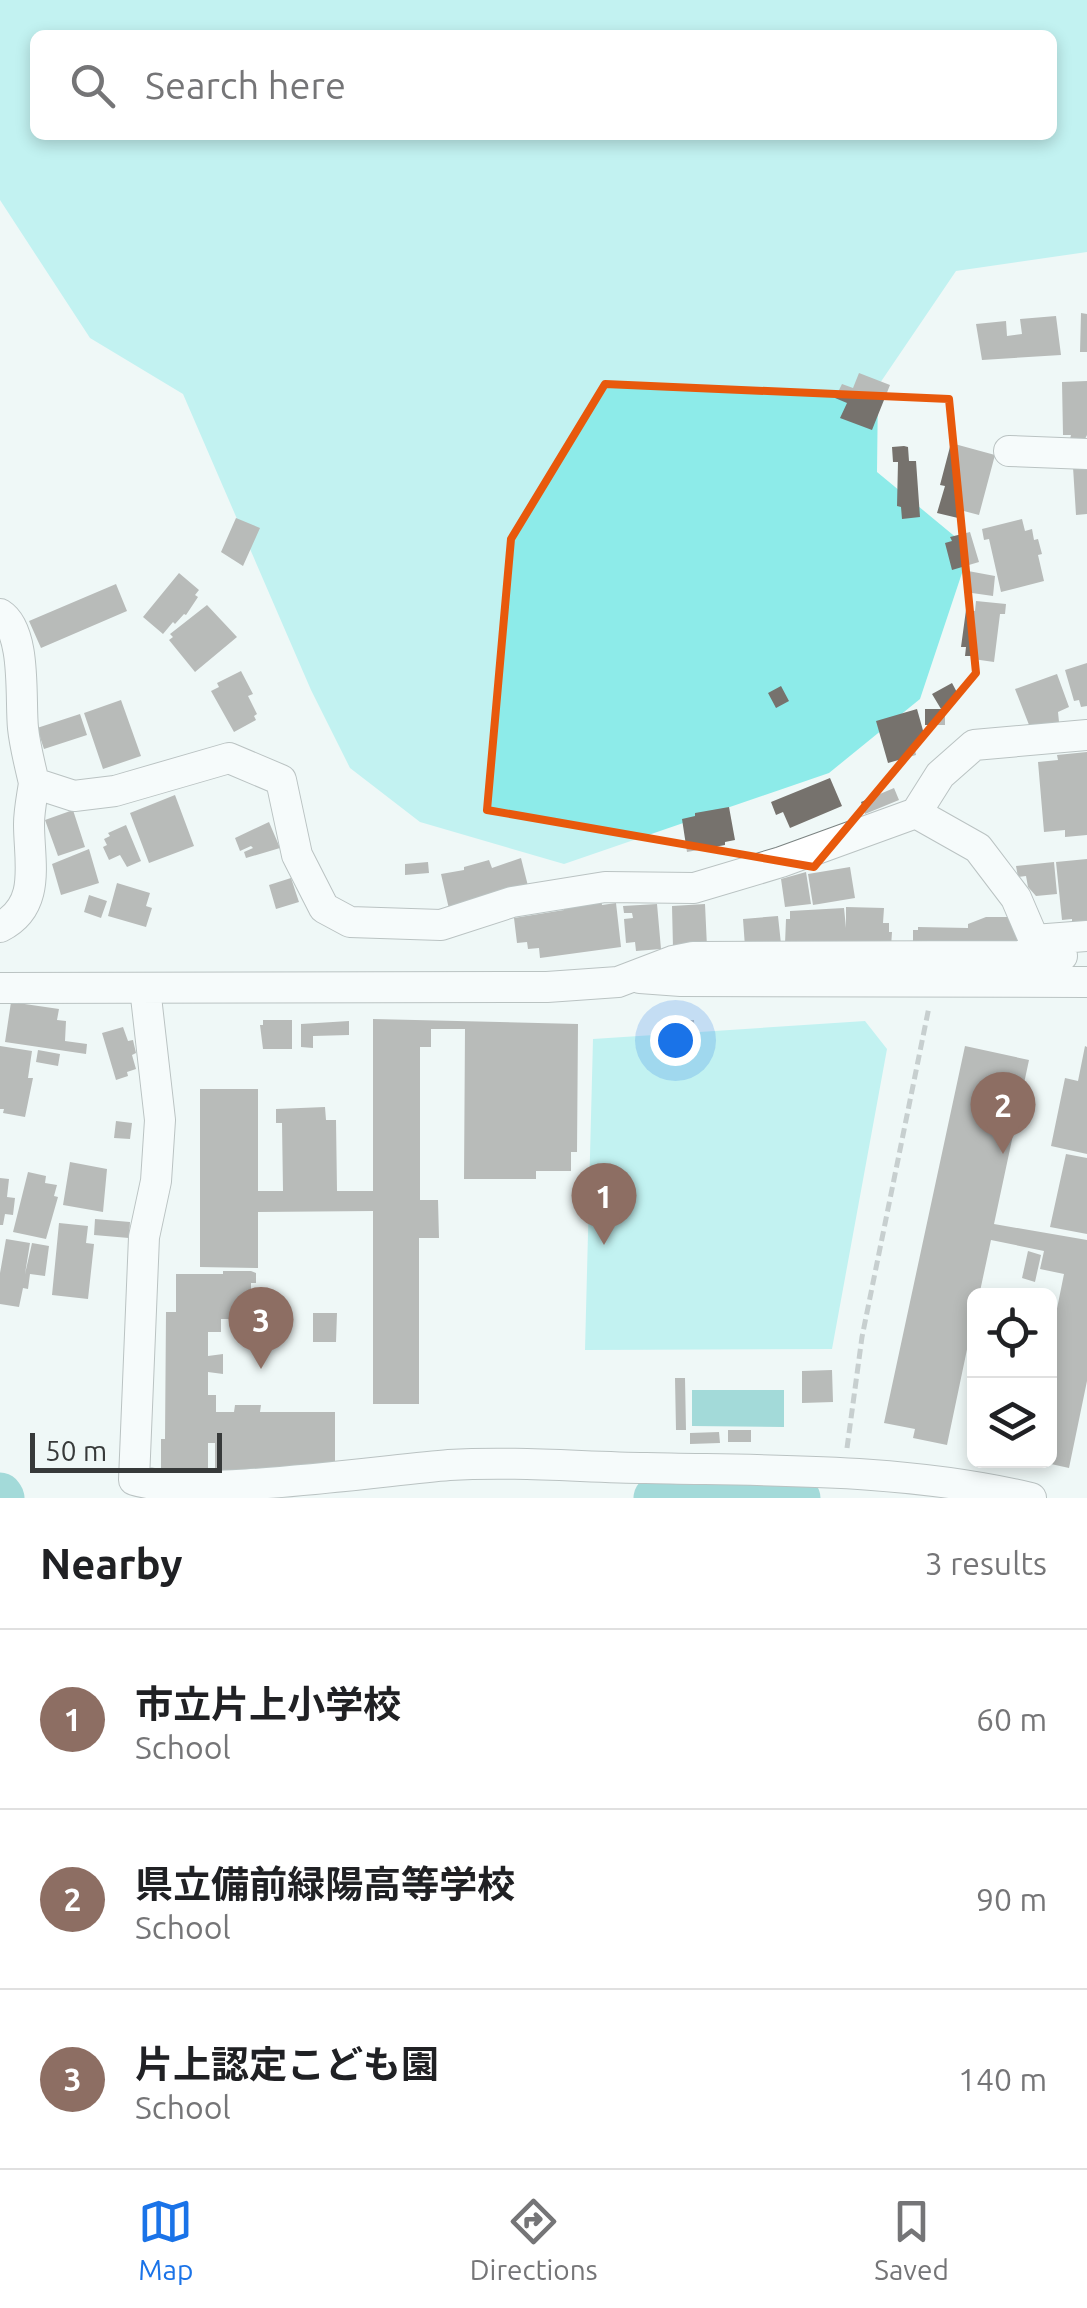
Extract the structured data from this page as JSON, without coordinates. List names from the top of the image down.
{
  "scale_bar": "50 m",
  "page": {
    "search": "Search here",
    "pins": ["2", "1", "3"],
    "scale": "50 m",
    "heading": ["Nearby", "3 results"],
    "list": [
      {
        "mark": "1",
        "name": "市立片上小学校",
        "note": "School",
        "value": "60 m"
      },
      {
        "mark": "2",
        "name": "県立備前緑陽高等学校",
        "note": "School",
        "value": "90 m"
      },
      {
        "mark": "3",
        "name": "片上認定こども園",
        "note": "School",
        "value": "140 m"
      }
    ],
    "nav": ["Map", "Directions", "Saved"]
  }
}
